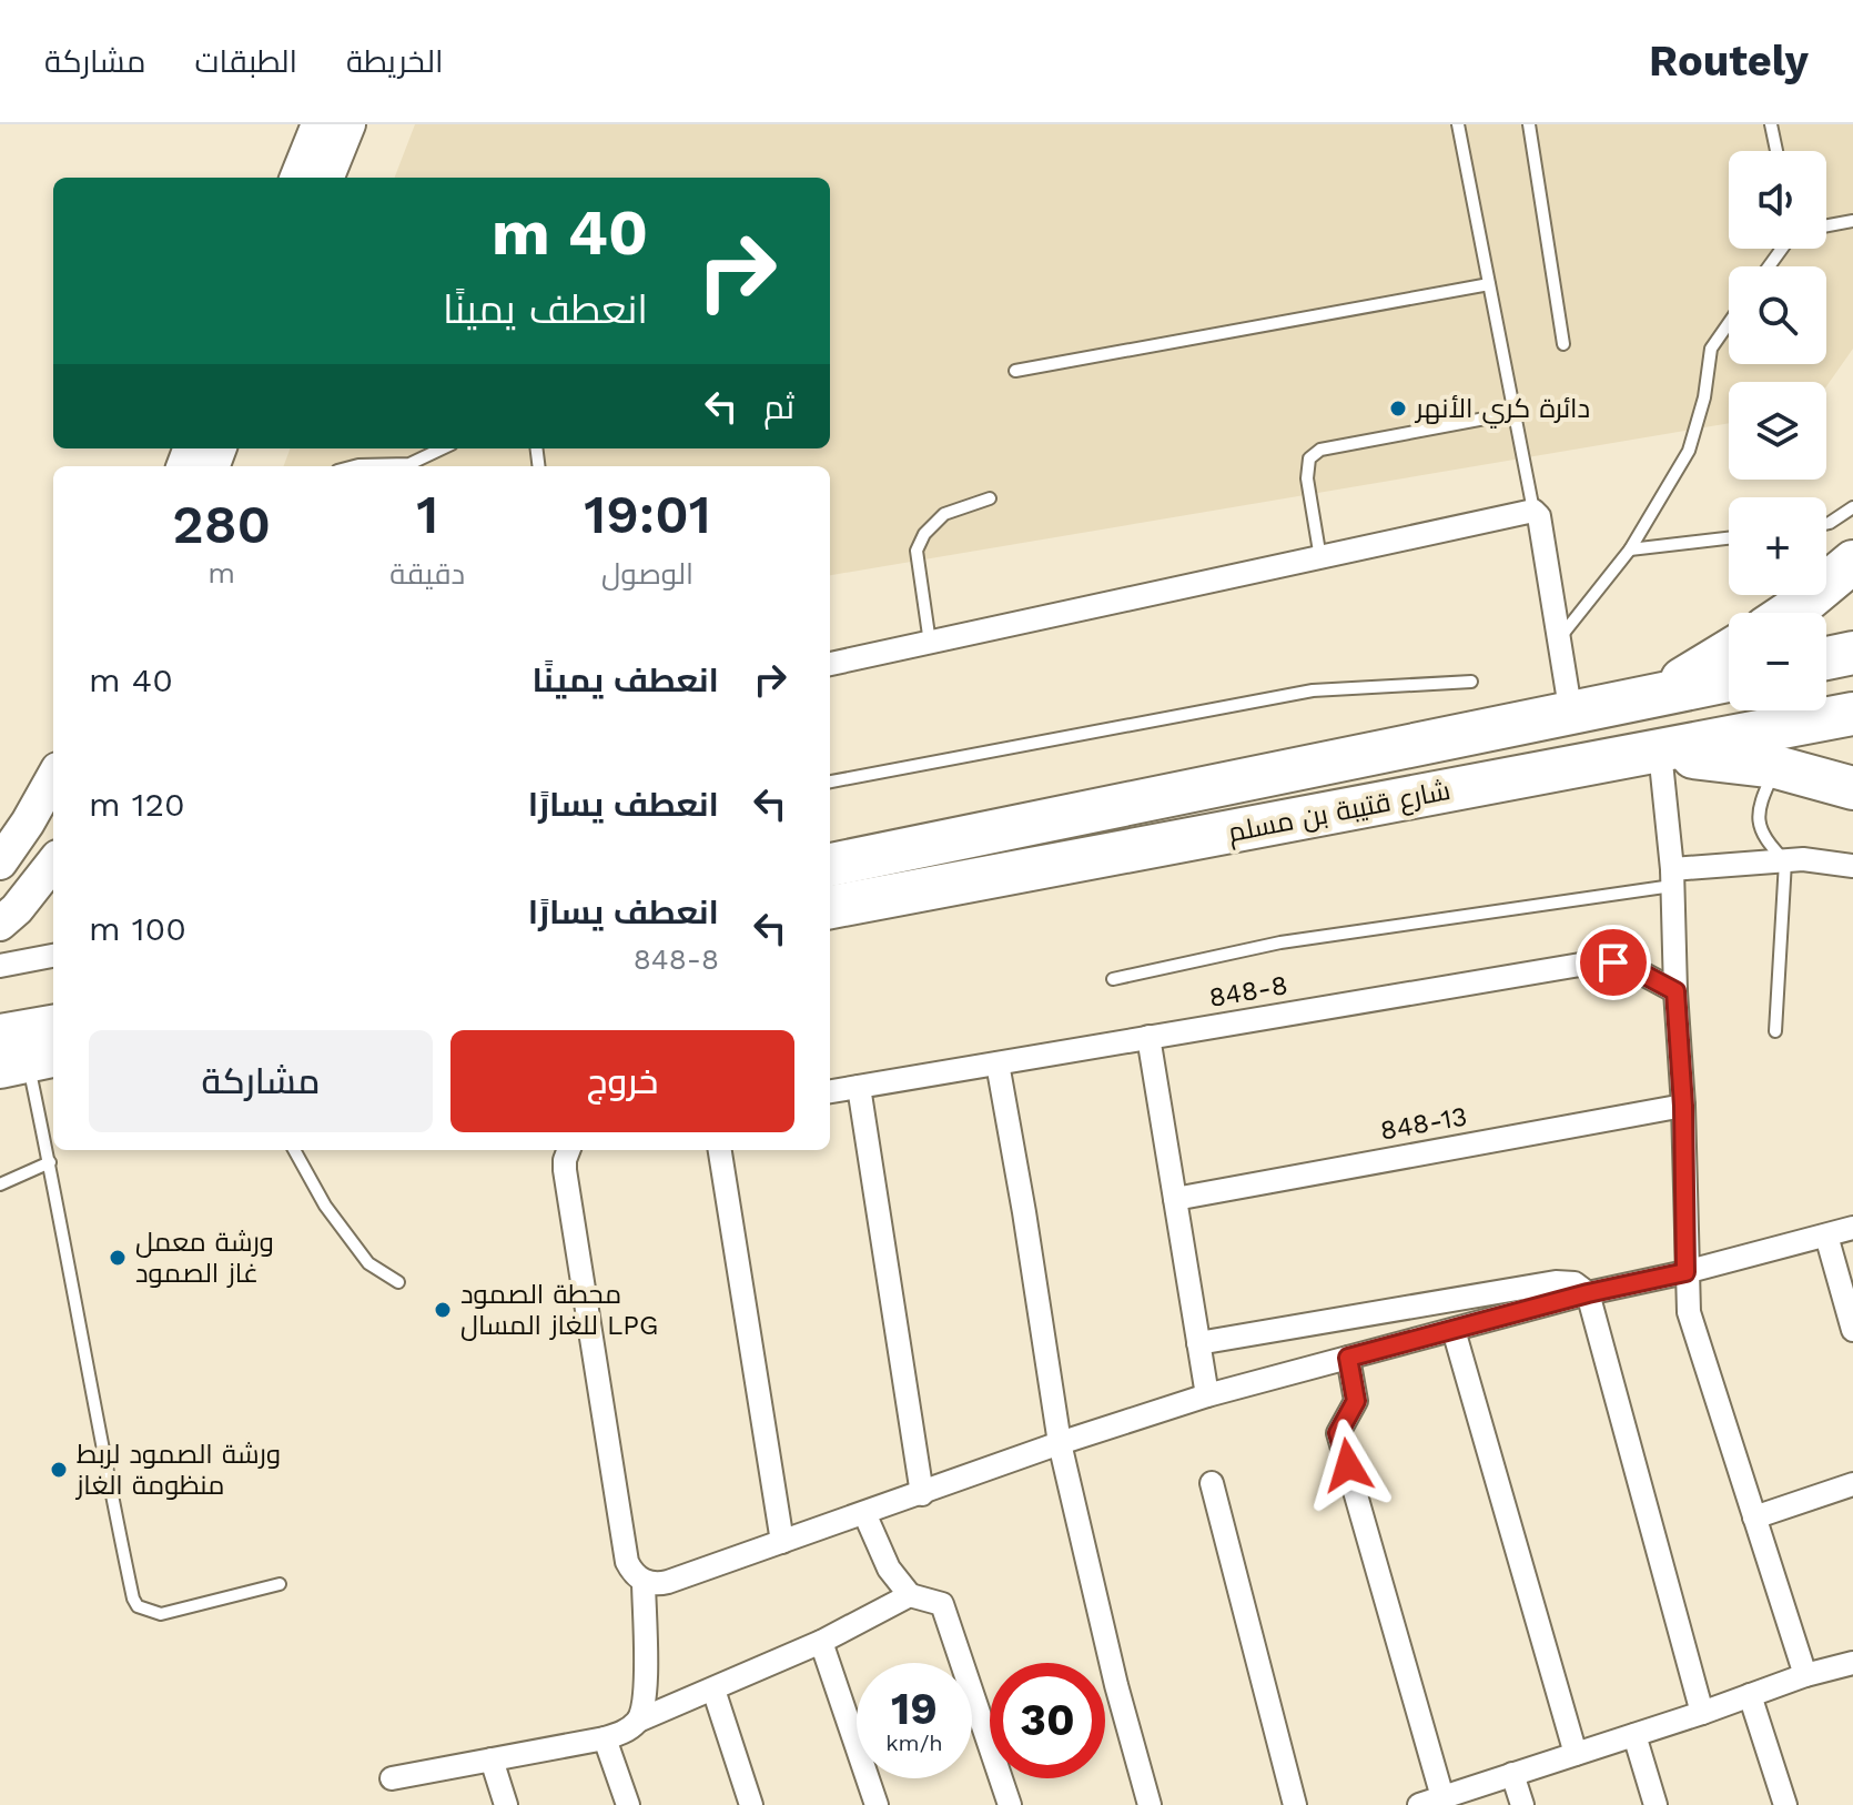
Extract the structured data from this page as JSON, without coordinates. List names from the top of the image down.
{
  "streets": {
    "highway": ["شارع قتيبة بن مسلم"],
    "street": ["848-8", "848-13"]
  },
  "places": [
    "دائرة كري الأنهر",
    "ورشة معمل غاز الصمود",
    "محطة الصمود للغاز المسال LPG",
    "ورشة الصمود لربط منظومة الغاز"
  ],
  "page": {
    "header": "Routely",
    "nav": ["الخريطة", "الطبقات", "مشاركة"],
    "map_buttons": ["+", "−"],
    "turn": ["40 m", "انعطف يمينًا"],
    "then": "ثم",
    "eta": [
      "19:01",
      "الوصول",
      "1",
      "دقيقة",
      "280",
      "m"
    ],
    "list": [
      {
        "name": "انعطف يمينًا",
        "value": "40 m"
      },
      {
        "name": "انعطف يسارًا",
        "value": "120 m"
      },
      {
        "name": "انعطف يسارًا",
        "note": "848-8",
        "value": "100 m"
      }
    ],
    "buttons": ["خروج", "مشاركة"],
    "speed": "19 km/h",
    "limit": "30"
  }
}
